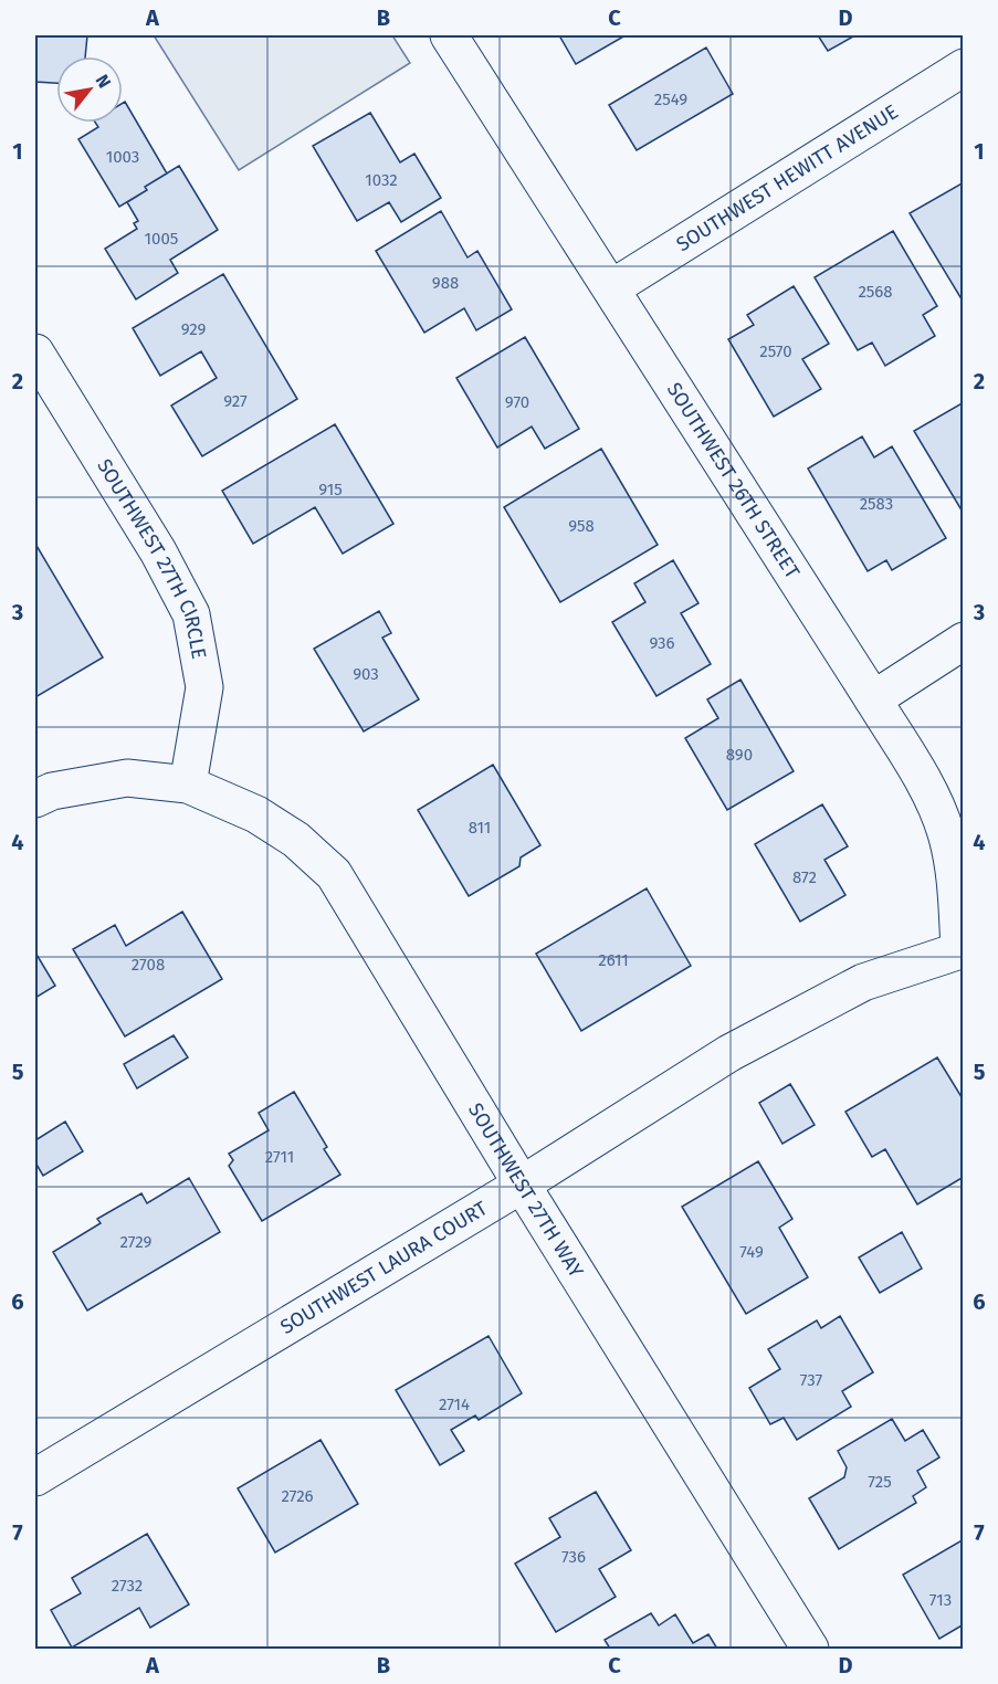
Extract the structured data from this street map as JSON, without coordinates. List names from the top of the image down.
{
  "streets": {
    "street": [
      "SOUTHWEST HEWITT AVENUE",
      "SOUTHWEST 26TH STREET",
      "SOUTHWEST 27TH CIRCLE",
      "SOUTHWEST 27TH WAY",
      "SOUTHWEST LAURA COURT"
    ]
  },
  "crossings": [
    ["SOUTHWEST HEWITT AVENUE", "SOUTHWEST 26TH STREET"],
    ["SOUTHWEST 26TH STREET", "SOUTHWEST LAURA COURT"],
    ["SOUTHWEST 27TH CIRCLE", "SOUTHWEST 27TH WAY"],
    ["SOUTHWEST 27TH WAY", "SOUTHWEST LAURA COURT"]
  ],
  "house_numbers": [
    "2549",
    "1003",
    "1032",
    "1005",
    "988",
    "2568",
    "929",
    "2570",
    "927",
    "970",
    "915",
    "2583",
    "958",
    "936",
    "903",
    "890",
    "811",
    "872",
    "2611",
    "2708",
    "2711",
    "2729",
    "749",
    "737",
    "2714",
    "725",
    "2726",
    "736",
    "2732",
    "713"
  ],
  "north": "top right",
  "grid": {
    "columns": [
      "A",
      "B",
      "C",
      "D"
    ],
    "rows": [
      "1",
      "2",
      "3",
      "4",
      "5",
      "6",
      "7"
    ]
  }
}
